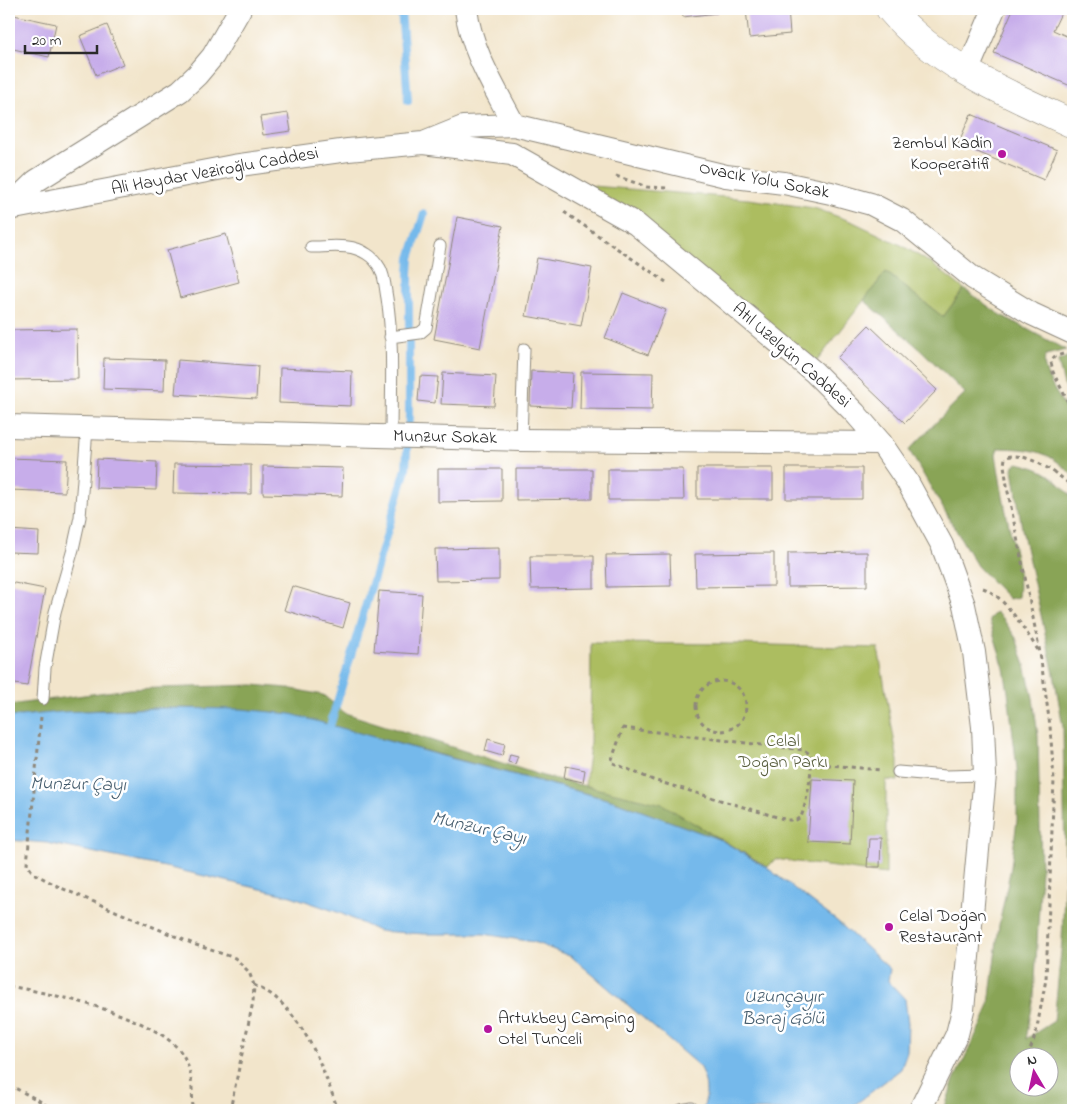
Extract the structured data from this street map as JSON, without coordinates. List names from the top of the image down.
{
  "streets": {
    "street": [
      "Ali Haydar Veziroğlu Caddesi",
      "Ovacık Yolu Sokak",
      "Atıl Uzelgün Caddesi",
      "Munzur Sokak"
    ]
  },
  "crossings": [
    ["Ali Haydar Veziroğlu Caddesi", "Ovacık Yolu Sokak"],
    ["Ali Haydar Veziroğlu Caddesi", "Atıl Uzelgün Caddesi"],
    ["Ovacık Yolu Sokak", "Atıl Uzelgün Caddesi"],
    ["Atıl Uzelgün Caddesi", "Munzur Sokak"]
  ],
  "water": ["Munzur Çayı", "Uzunçayır Baraj Gölü"],
  "parks": ["Celal Doğan Parkı"],
  "places": ["Zembul Kadin Kooperatifi", "Celal Doğan Restaurant", "Artukbey Camping Otel Tunceli"],
  "scale_bar": "20 m",
  "north": "top"
}
